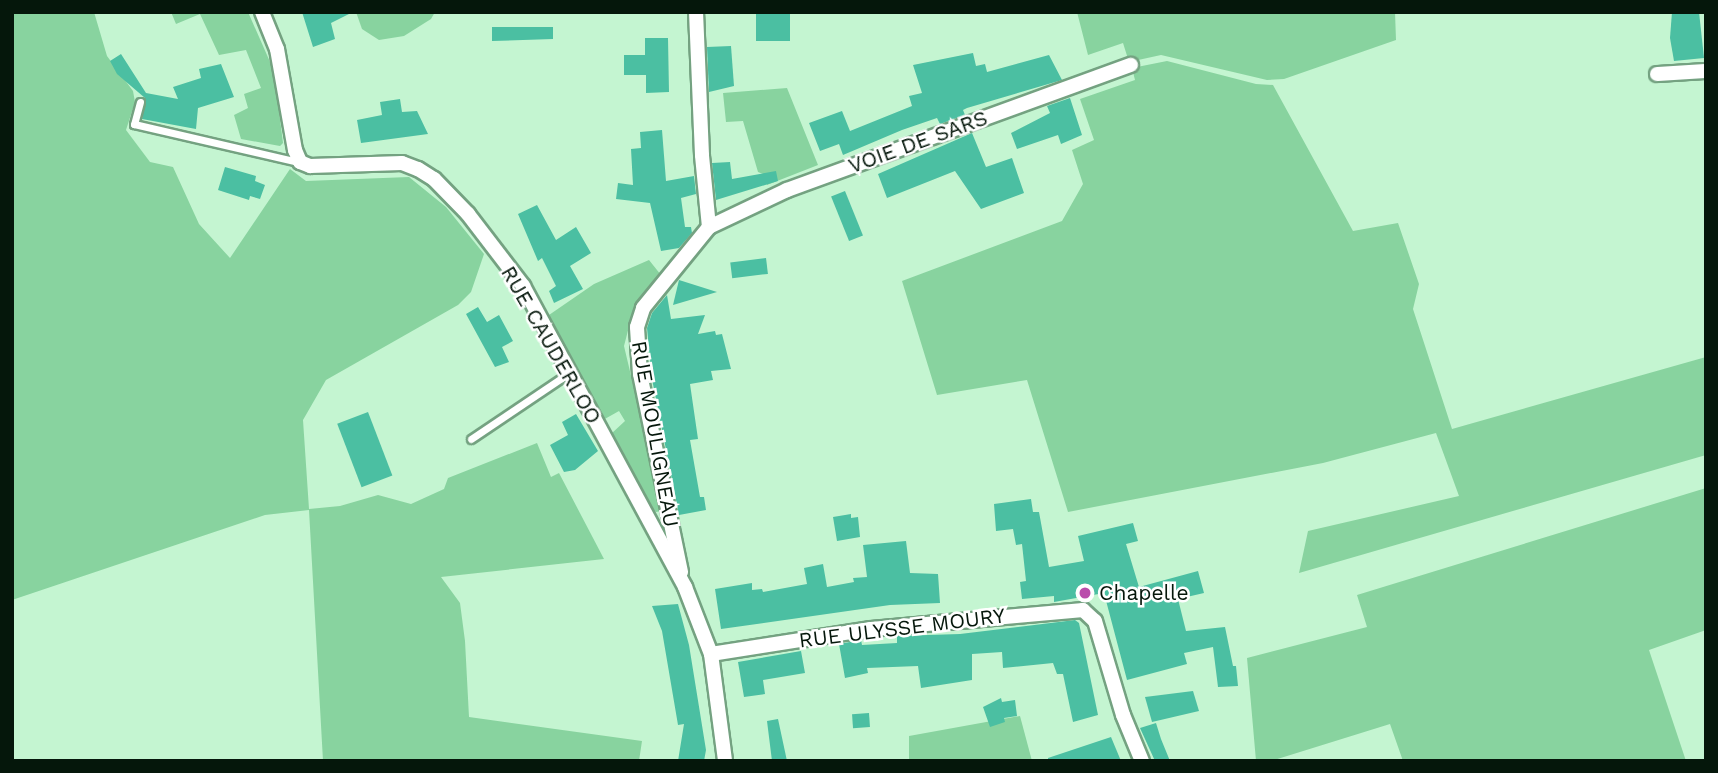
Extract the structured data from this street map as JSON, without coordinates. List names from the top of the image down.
{
  "streets": {
    "street": [
      "VOIE DE SARS",
      "RUE CAUDERLOO",
      "RUE MOULIGNEAU",
      "RUE ULYSSE MOURY"
    ]
  },
  "crossings": [
    ["VOIE DE SARS", "RUE MOULIGNEAU"],
    ["RUE CAUDERLOO", "RUE MOULIGNEAU"],
    ["RUE CAUDERLOO", "RUE ULYSSE MOURY"]
  ],
  "places": ["Chapelle"]
}
